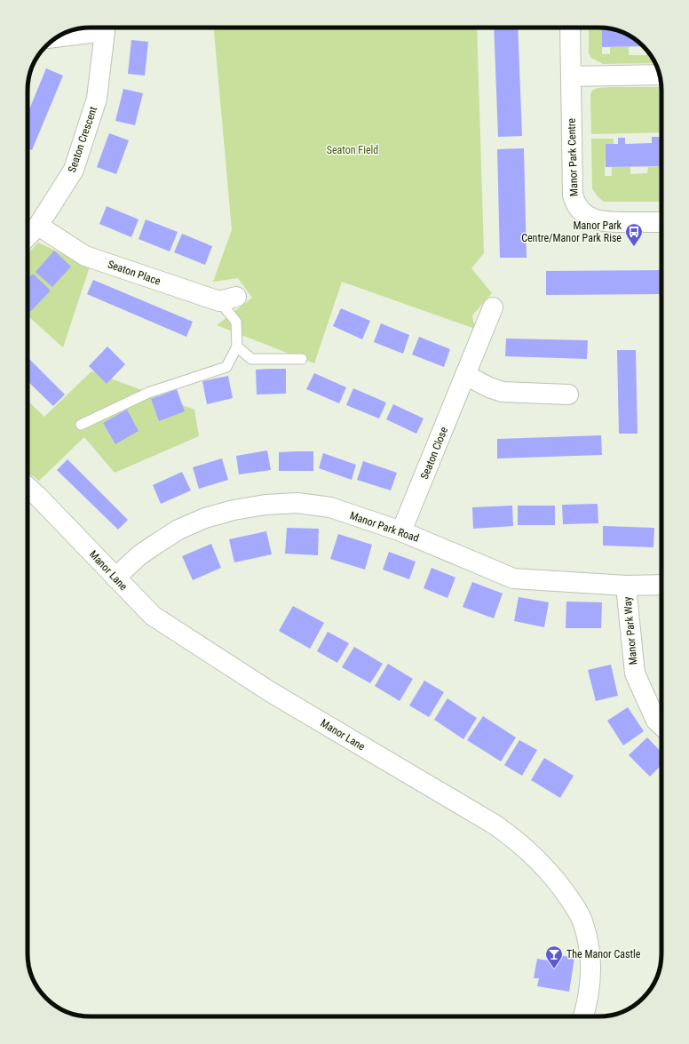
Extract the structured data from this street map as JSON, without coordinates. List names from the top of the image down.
{
  "streets": {
    "street": [
      "Seaton Crescent",
      "Manor Park Centre",
      "Seaton Place",
      "Seaton Close",
      "Manor Park Road",
      "Manor Lane",
      "Manor Park Way"
    ]
  },
  "crossings": [
    ["Seaton Crescent", "Seaton Place"],
    ["Seaton Close", "Manor Park Road"],
    ["Manor Park Road", "Manor Lane"],
    ["Manor Park Road", "Manor Park Way"]
  ],
  "parks": ["Seaton Field"],
  "places": {
    "bus stop": ["Manor Park Centre/Manor Park Rise"],
    "bar": ["The Manor Castle"]
  }
}
